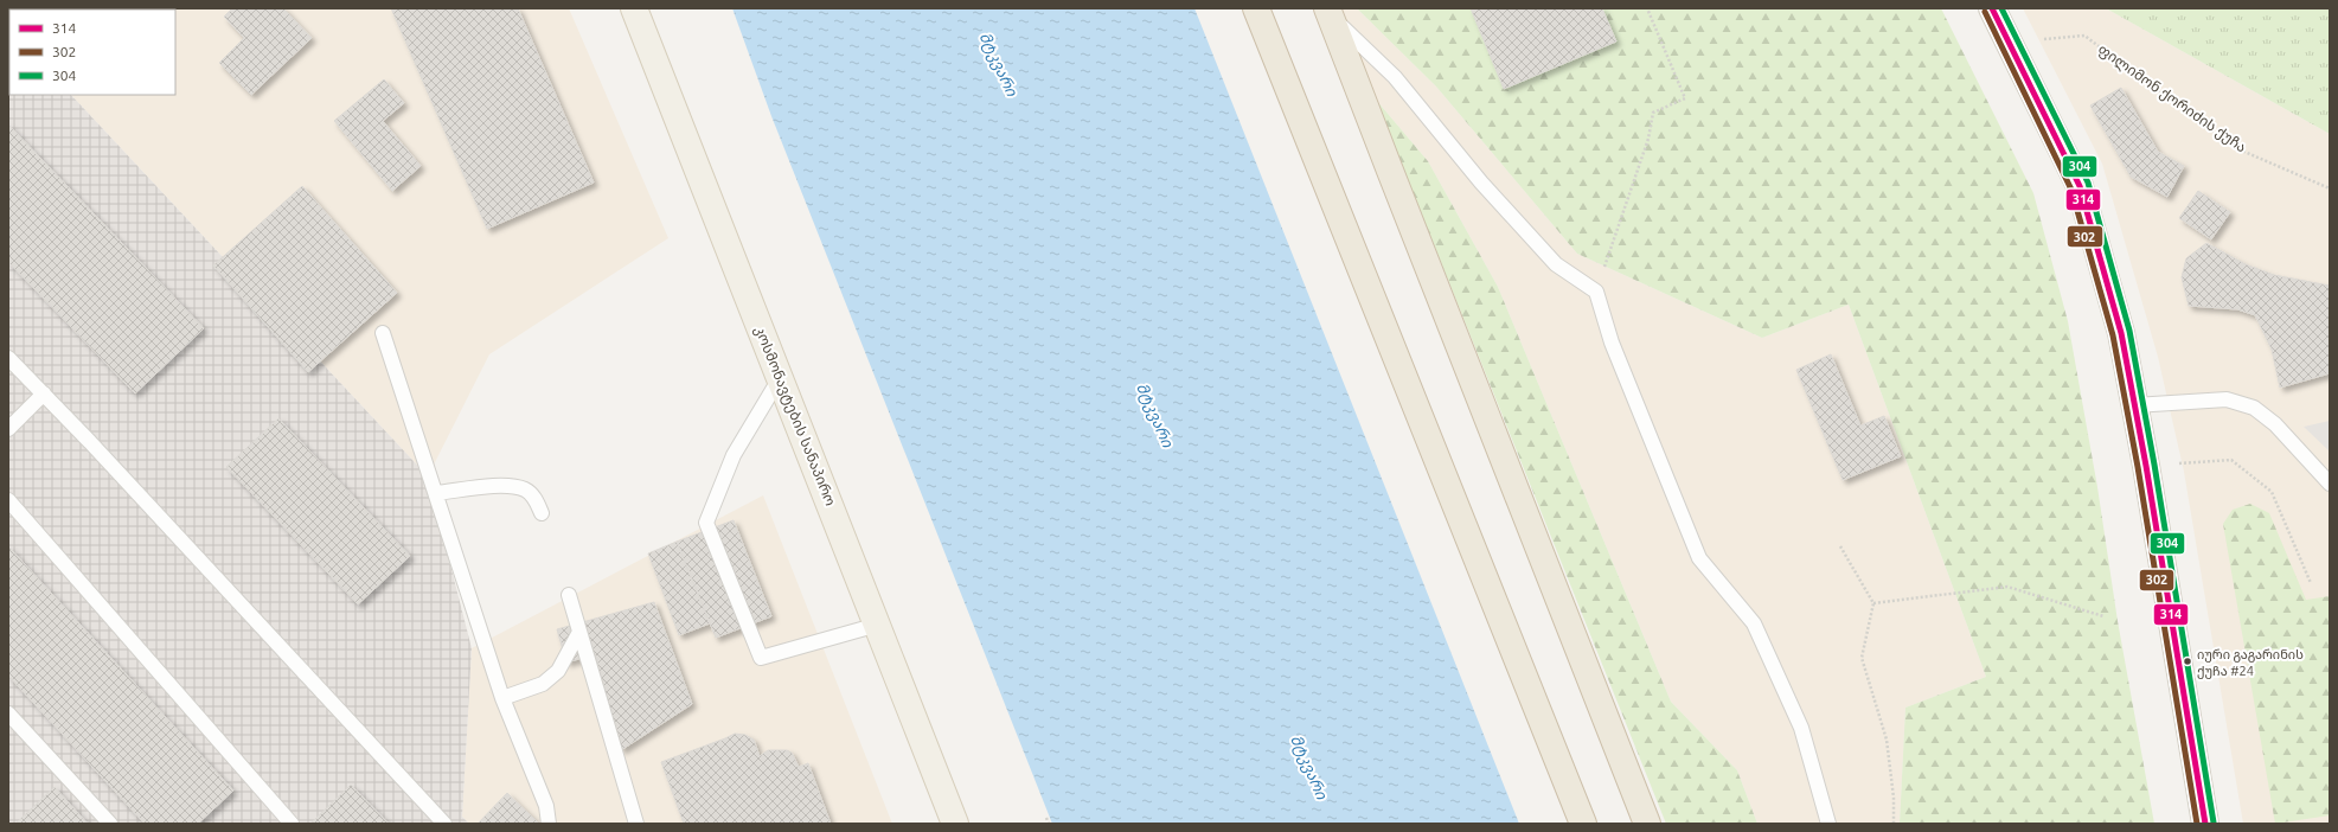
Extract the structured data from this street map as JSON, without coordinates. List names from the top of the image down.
{
  "streets": {
    "main road": ["კოსმონავტების სანაპირო"],
    "path": ["ფილიმონ ქორიძის ქუჩა"]
  },
  "water": ["მტკვარი"],
  "places": ["იური გაგარინის ქუჩა #24"],
  "lines": ["transit line 314", "transit line 304", "transit line 302"],
  "legend": ["314", "302", "304"]
}
